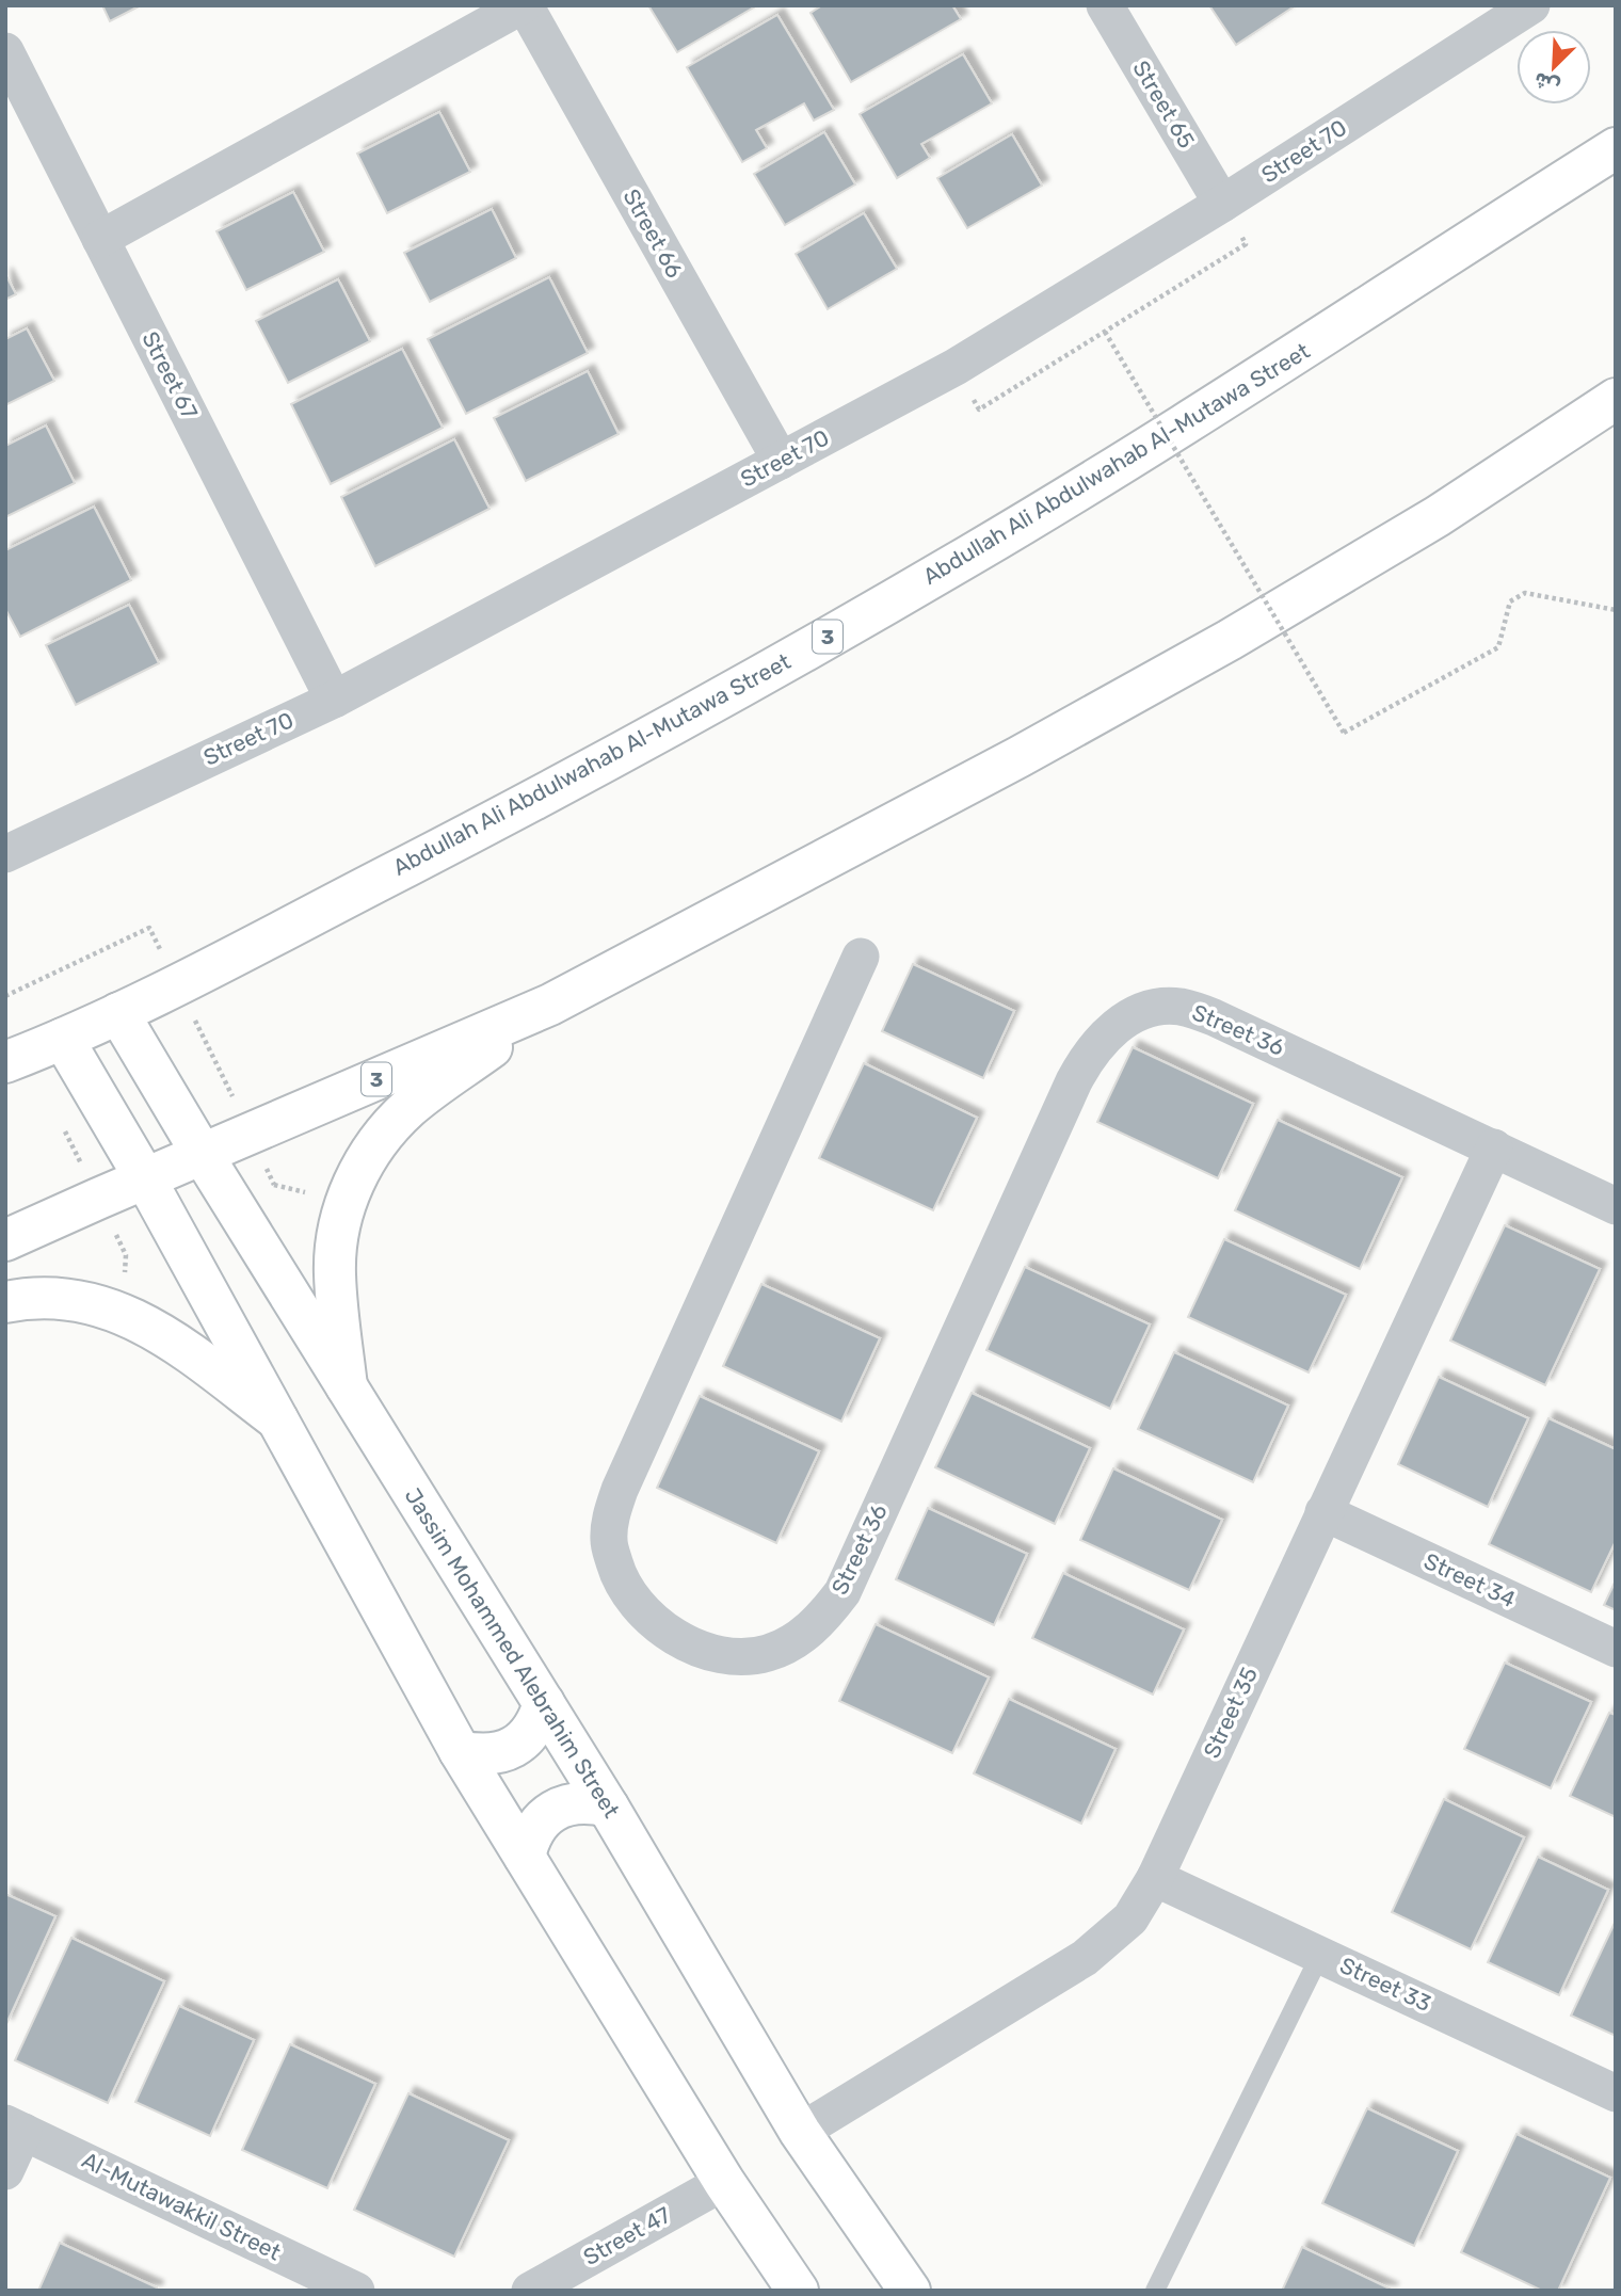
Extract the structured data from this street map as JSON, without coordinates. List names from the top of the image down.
{
  "streets": {
    "main road": ["Abdullah Ali Abdulwahab Al-Mutawa Street", "3", "Jassim Mohammed Alebrahim Street"],
    "street": [
      "Street 65",
      "Street 70",
      "Street 66",
      "Street 67",
      "Street 36",
      "Street 34",
      "Street 35",
      "Street 33",
      "Al-Mutawakkil Street",
      "Street 47"
    ]
  },
  "crossings": [
    ["Street 65", "Street 70"],
    ["Street 70", "Street 66"],
    ["Street 70", "Street 67"],
    ["Abdullah Ali Abdulwahab Al-Mutawa Street", "Jassim Mohammed Alebrahim Street"],
    ["3", "Jassim Mohammed Alebrahim Street"],
    ["Street 36", "Street 35"],
    ["Street 34", "Street 35"],
    ["Jassim Mohammed Alebrahim Street", "Street 35"],
    ["Street 35", "Street 33"]
  ],
  "north": "bottom left"
}
